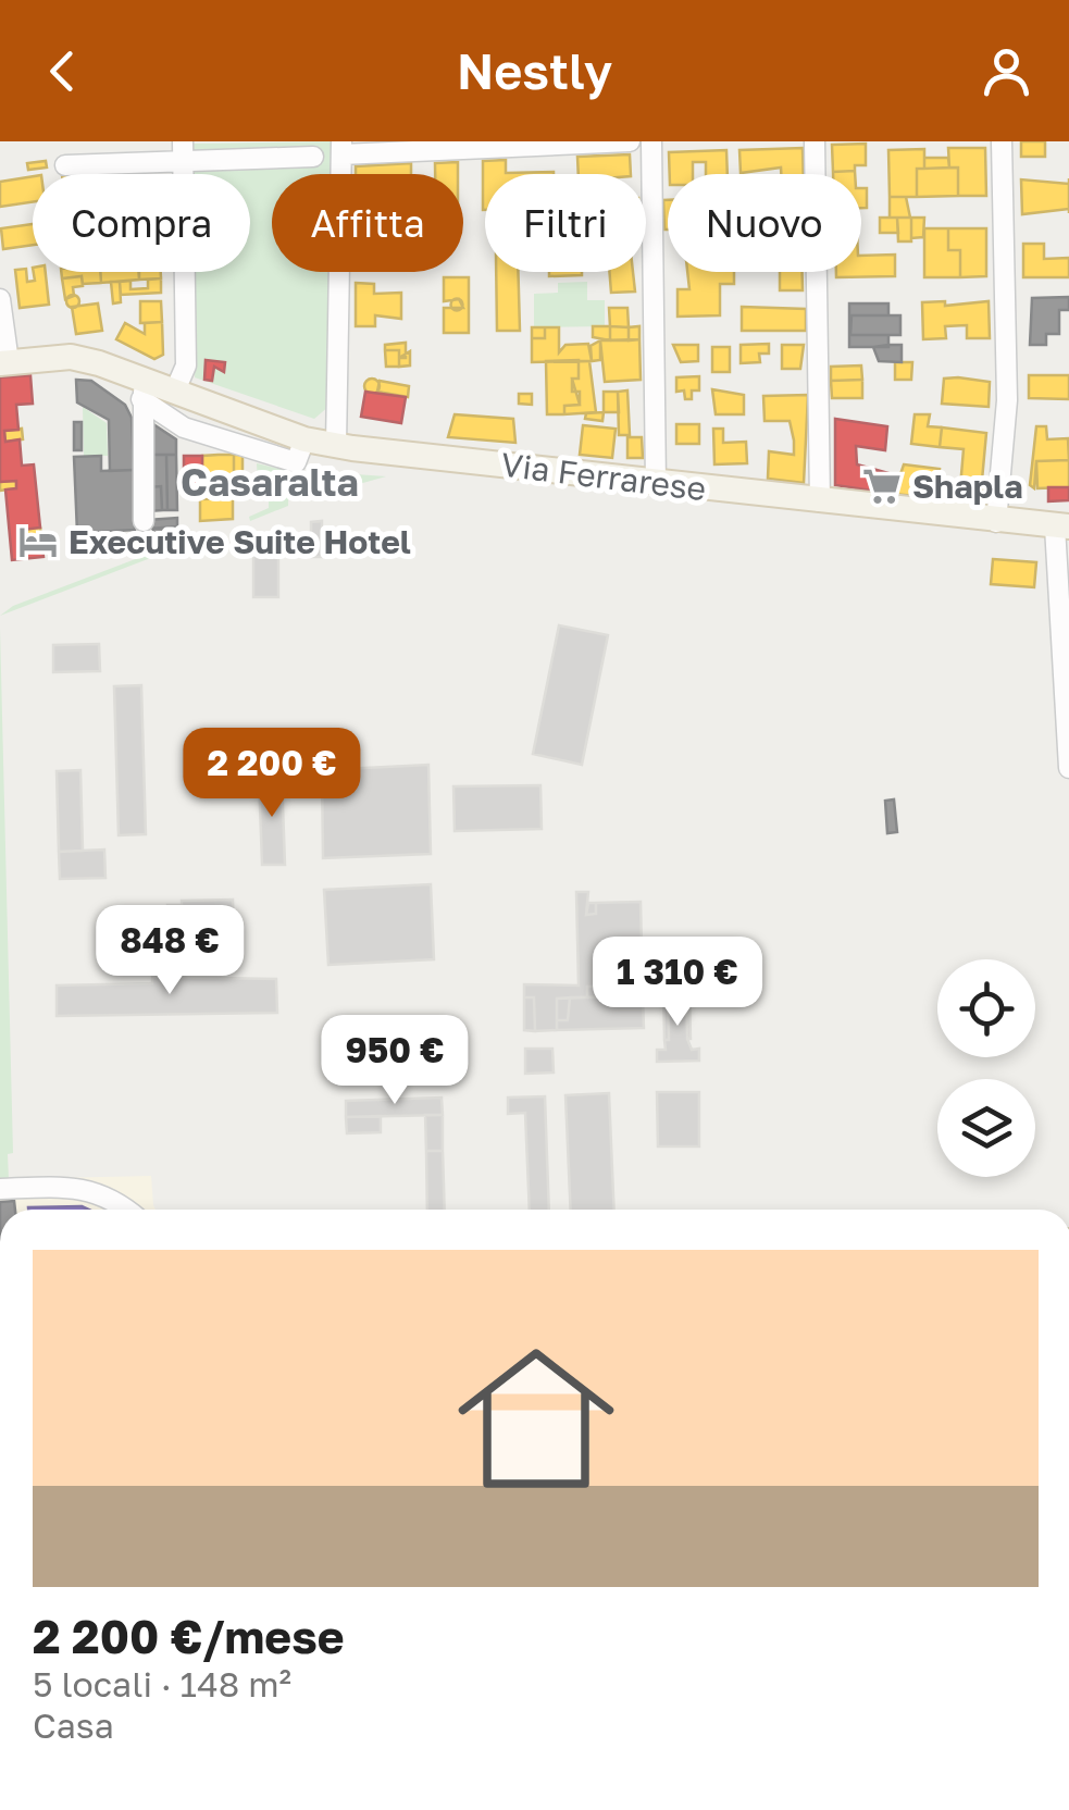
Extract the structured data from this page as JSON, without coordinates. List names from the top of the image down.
{
  "streets": {
    "main road": ["Via Ferrarese"]
  },
  "districts": ["Casaralta"],
  "places": {
    "supermarket": ["Shapla"],
    "hotel": ["Executive Suite Hotel"]
  },
  "page": {
    "header": "Nestly",
    "chip": [
      "Compra",
      "Affitta",
      "Filtri",
      "Nuovo"
    ],
    "price": [
      "2 200 €",
      "848 €",
      "1 310 €",
      "950 €"
    ],
    "list": [
      {
        "name": "2 200 €/mese",
        "note": "5 locali · 148 m² · Casa"
      }
    ]
  }
}
